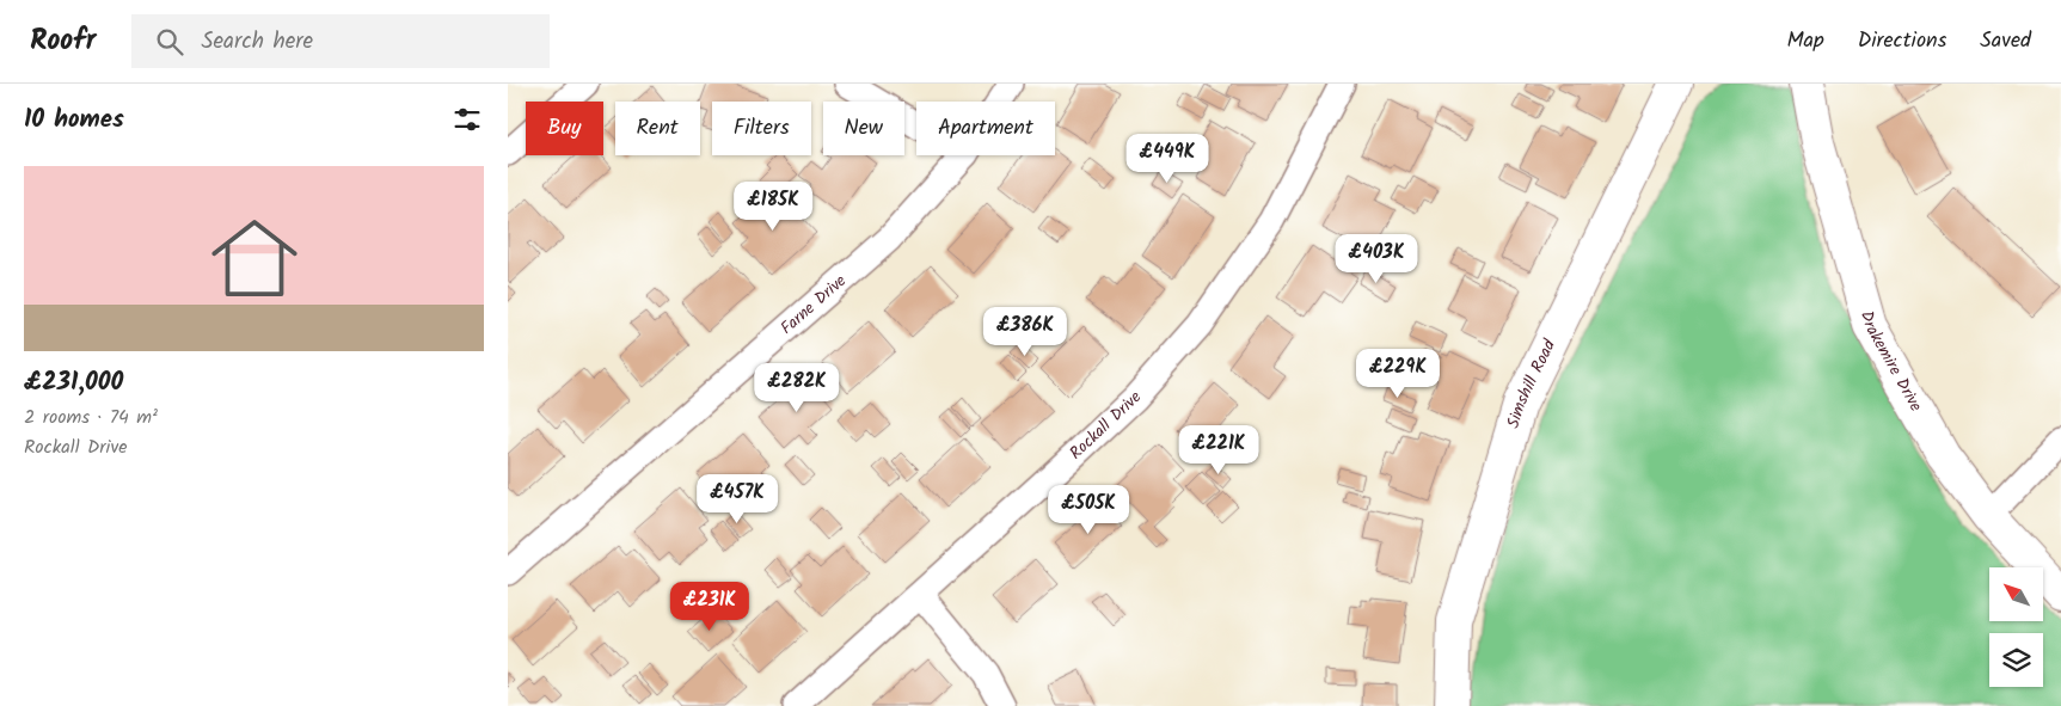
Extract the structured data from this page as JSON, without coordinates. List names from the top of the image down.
{
  "streets": {
    "street": [
      "Farne Drive",
      "Drakemire Drive",
      "Simshill Road",
      "Rockall Drive"
    ]
  },
  "north": "top left",
  "page": {
    "header": "Roofr",
    "search": "Search here",
    "nav": ["Map", "Directions", "Saved"],
    "heading": "10 homes",
    "chip": [
      "Buy",
      "Rent",
      "Filters",
      "New",
      "Apartment"
    ],
    "price": [
      "£449K",
      "£185K",
      "£403K",
      "£386K",
      "£229K",
      "£282K",
      "£221K",
      "£457K",
      "£505K",
      "£231K"
    ],
    "list": [
      {
        "name": "£231,000",
        "note": "2 rooms · 74 m² · Rockall Drive"
      }
    ]
  }
}
